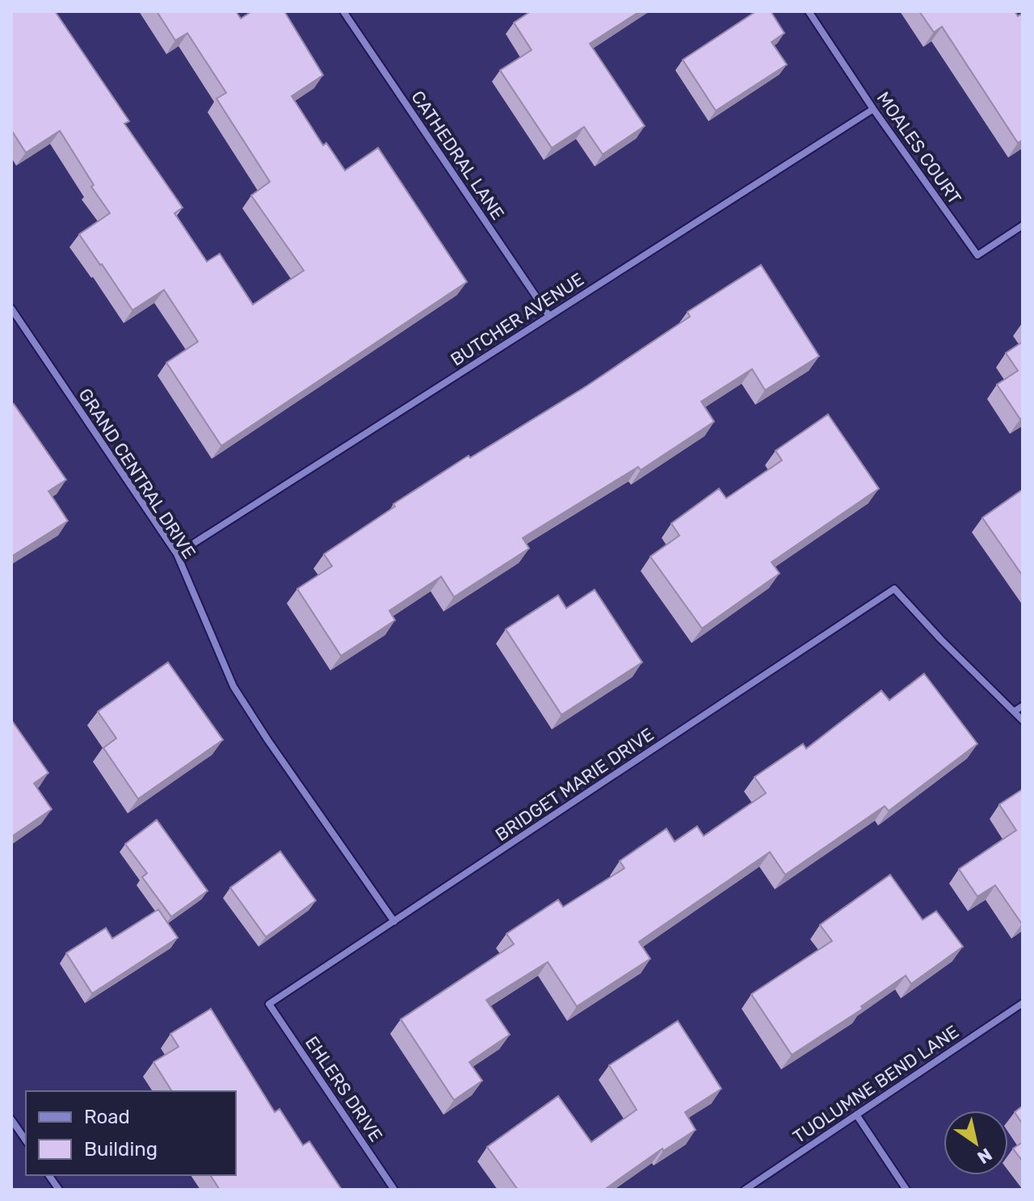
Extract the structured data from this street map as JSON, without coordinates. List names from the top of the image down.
{
  "streets": {
    "street": [
      "MOALES COURT",
      "CATHEDRAL LANE",
      "BUTCHER AVENUE",
      "GRAND CENTRAL DRIVE",
      "BRIDGET MARIE DRIVE",
      "TUOLUMNE BEND LANE",
      "EHLERS DRIVE"
    ]
  },
  "crossings": [
    ["MOALES COURT", "BUTCHER AVENUE"],
    ["CATHEDRAL LANE", "BUTCHER AVENUE"],
    ["BUTCHER AVENUE", "GRAND CENTRAL DRIVE"],
    ["GRAND CENTRAL DRIVE", "BRIDGET MARIE DRIVE"],
    ["BRIDGET MARIE DRIVE", "EHLERS DRIVE"]
  ],
  "legend": ["Road", "Building"],
  "north": "bottom right"
}
